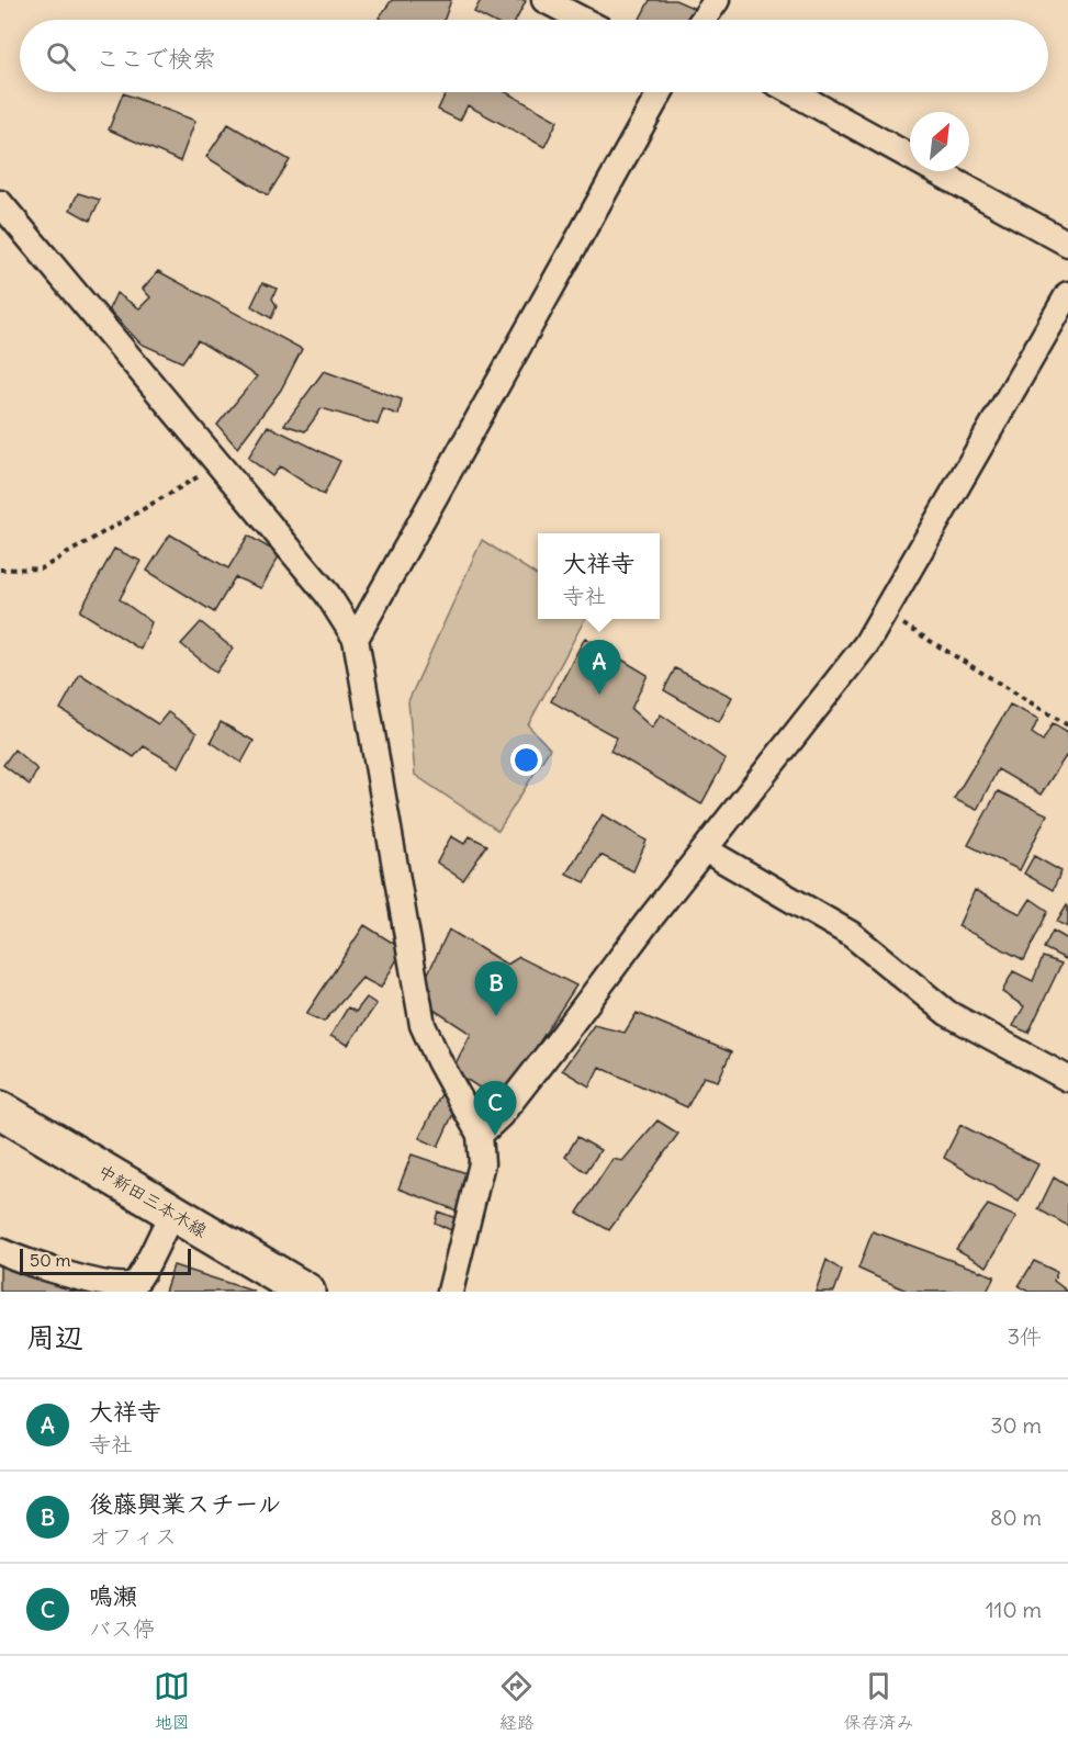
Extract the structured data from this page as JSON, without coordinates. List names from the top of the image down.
{
  "streets": {
    "main road": ["中新田三本木線"]
  },
  "scale_bar": "50 m",
  "north": "top right",
  "page": {
    "search": "ここで検索",
    "popup": ["大祥寺", "寺社"],
    "pins": ["A", "B", "C"],
    "scale": "50 m",
    "heading": ["周辺", "3件"],
    "list": [
      {
        "mark": "A",
        "name": "大祥寺",
        "note": "寺社",
        "value": "30 m"
      },
      {
        "mark": "B",
        "name": "後藤興業スチール",
        "note": "オフィス",
        "value": "80 m"
      },
      {
        "mark": "C",
        "name": "鳴瀬",
        "note": "バス停",
        "value": "110 m"
      }
    ],
    "nav": ["地図", "経路", "保存済み"]
  }
}
